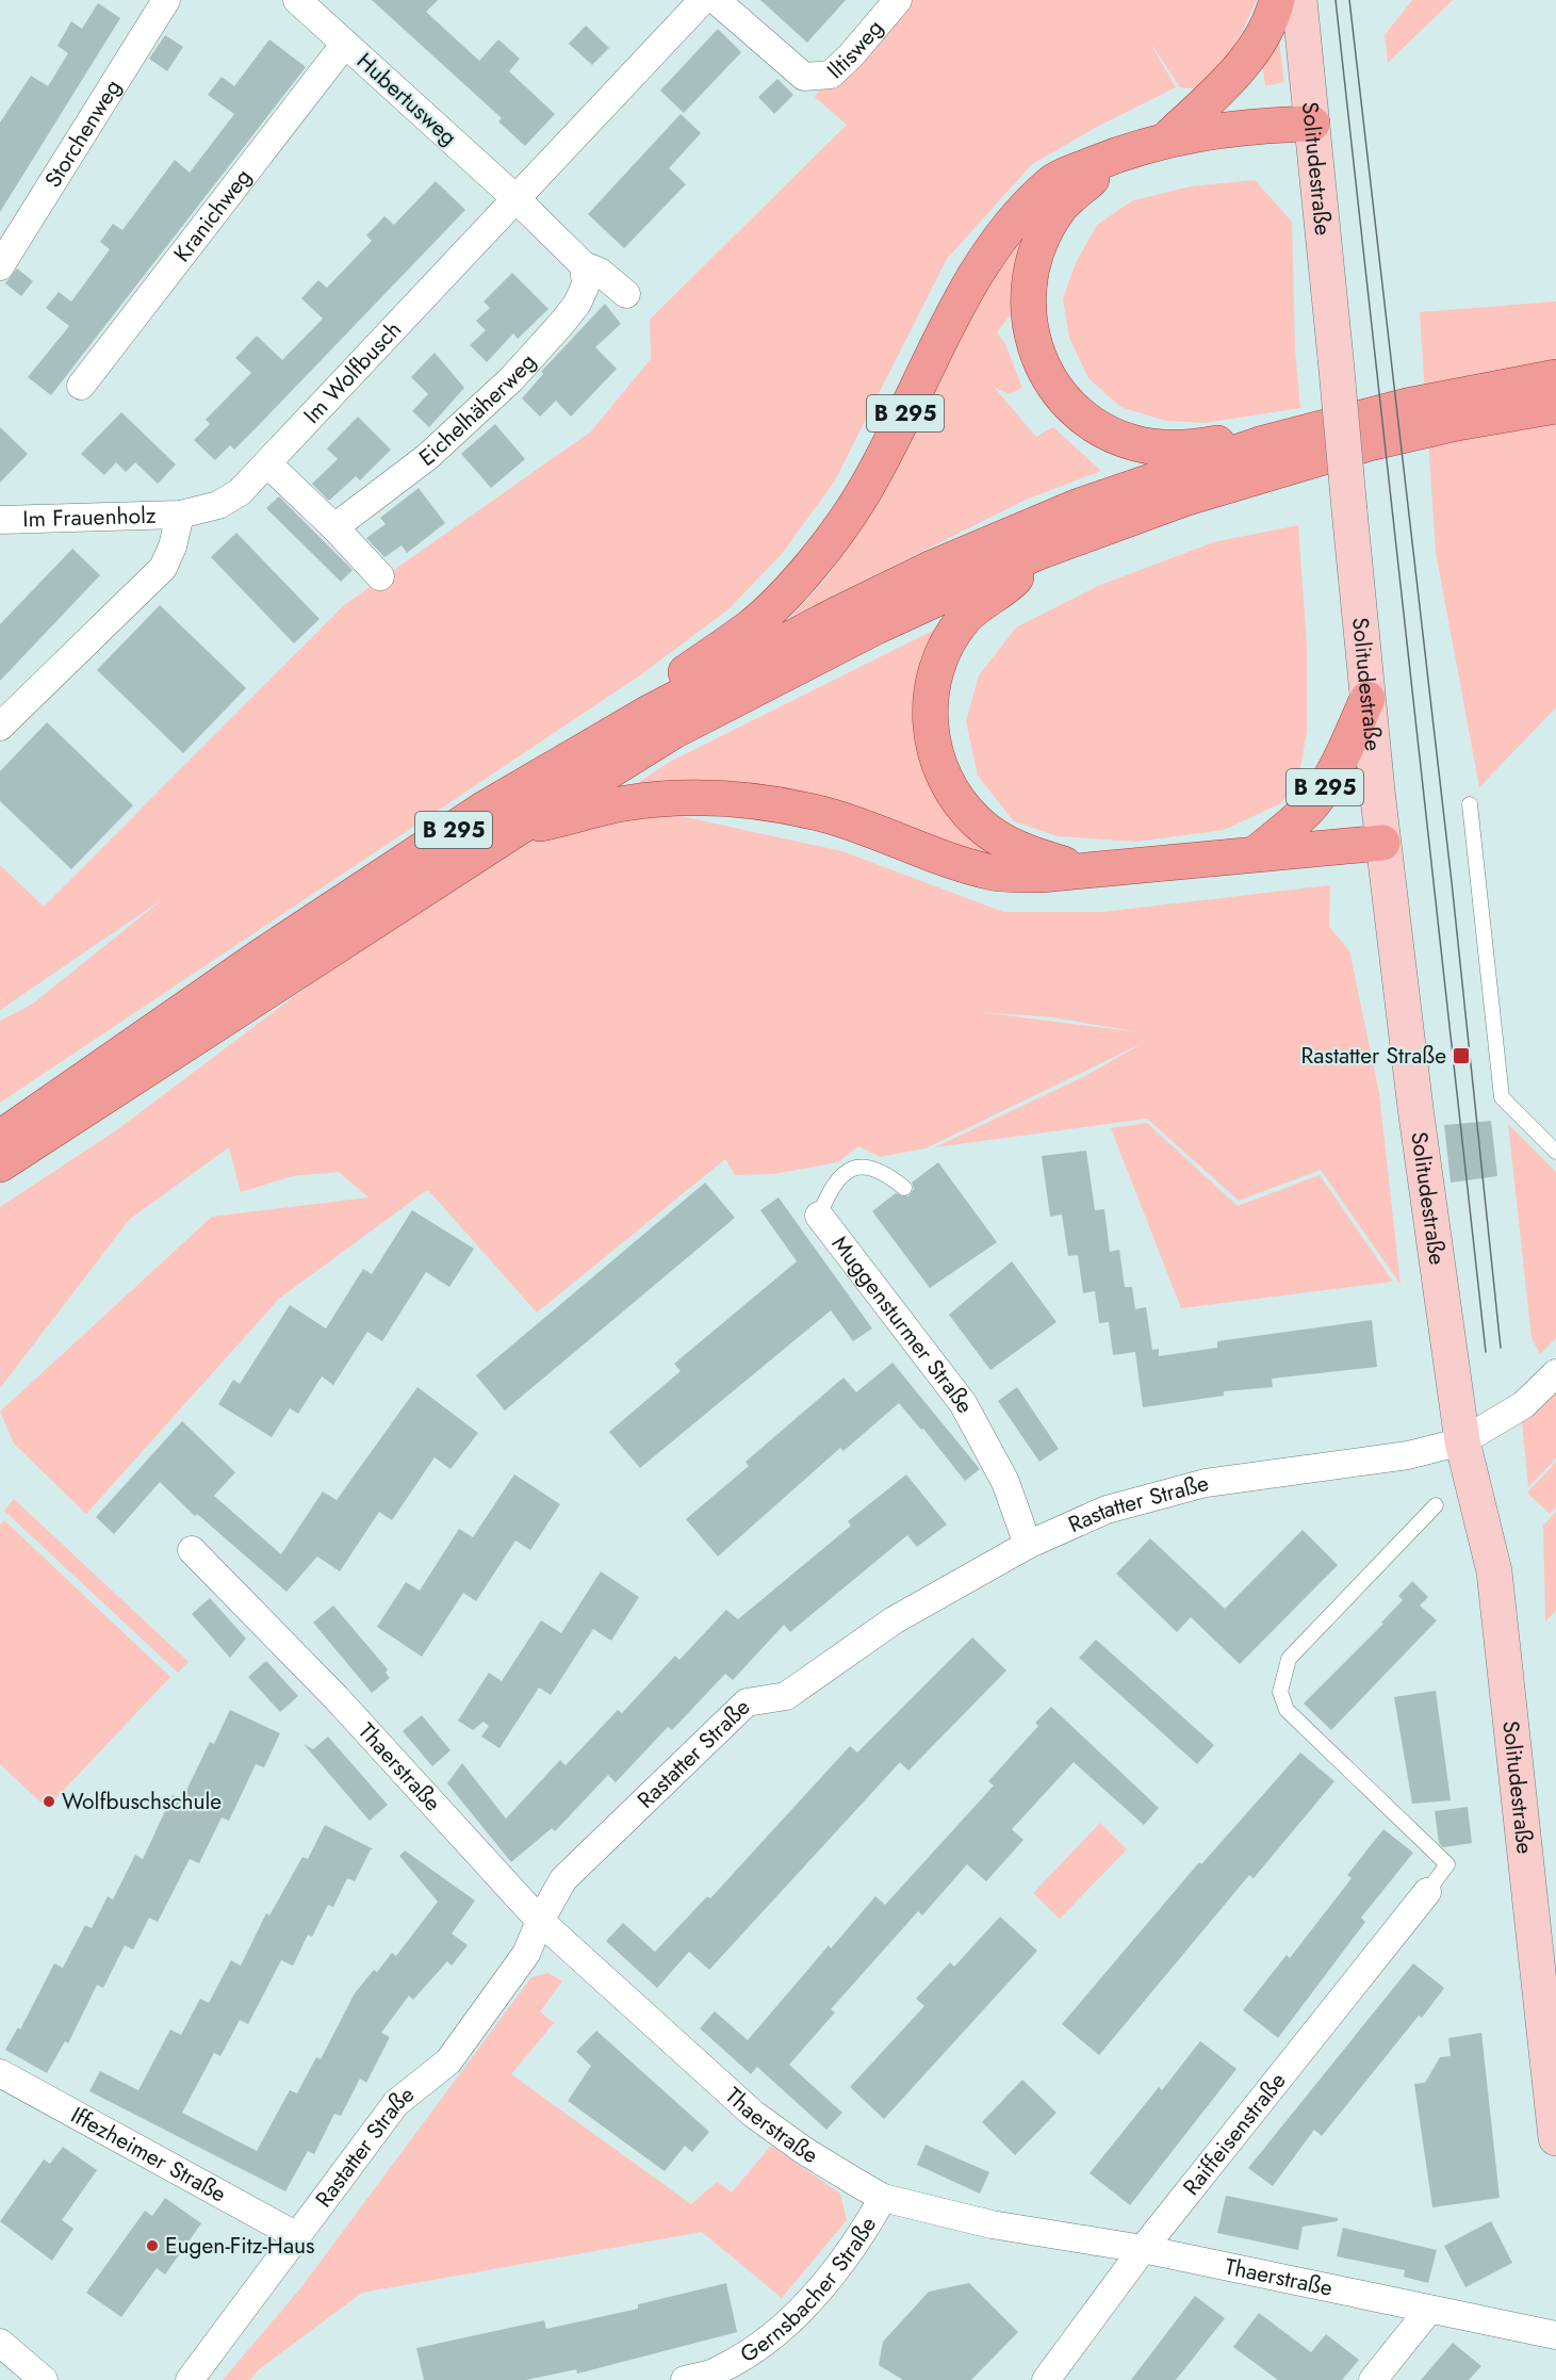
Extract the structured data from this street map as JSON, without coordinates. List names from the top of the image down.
{
  "streets": {
    "main road": ["Solitudestraße", "B 295"],
    "street": [
      "Iltisweg",
      "Hubertusweg",
      "Storchenweg",
      "Kranichweg",
      "Im Wolfbusch",
      "Eichelhäherweg",
      "Im Frauenholz",
      "Muggensturmer Straße",
      "Rastatter Straße",
      "Thaerstraße",
      "Raiffeisenstraße",
      "Iffezheimer Straße",
      "Gernsbacher Straße"
    ]
  },
  "crossings": [
    ["Hubertusweg", "Kranichweg"],
    ["Hubertusweg", "Im Wolfbusch"],
    ["Solitudestraße", "B 295"],
    ["Solitudestraße", "Rastatter Straße"],
    ["Im Wolfbusch", "Im Frauenholz"],
    ["Muggensturmer Straße", "Rastatter Straße"],
    ["Rastatter Straße", "Thaerstraße"],
    ["Rastatter Straße", "Iffezheimer Straße"],
    ["Thaerstraße", "Raiffeisenstraße"],
    ["Thaerstraße", "Gernsbacher Straße"]
  ],
  "places": {
    "transit": ["Rastatter Straße"],
    "other": ["Wolfbuschschule", "Eugen-Fitz-Haus"]
  }
}
